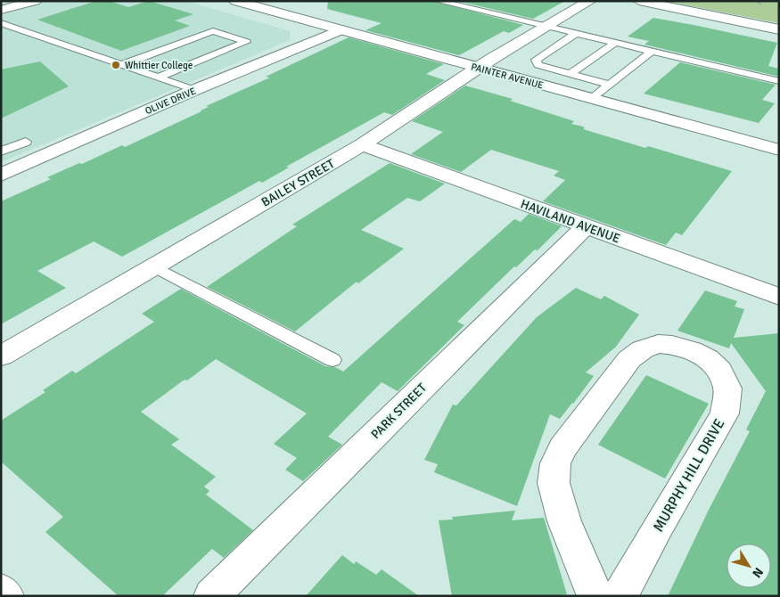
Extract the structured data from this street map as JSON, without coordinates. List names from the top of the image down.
{
  "streets": {
    "street": [
      "PAINTER AVENUE",
      "OLIVE DRIVE",
      "BAILEY STREET",
      "HAVILAND AVENUE",
      "PARK STREET",
      "MURPHY HILL DRIVE"
    ]
  },
  "crossings": [
    ["PAINTER AVENUE", "OLIVE DRIVE"],
    ["PAINTER AVENUE", "BAILEY STREET"],
    ["BAILEY STREET", "HAVILAND AVENUE"],
    ["HAVILAND AVENUE", "PARK STREET"]
  ],
  "places": ["Whittier College"],
  "north": "bottom right"
}
